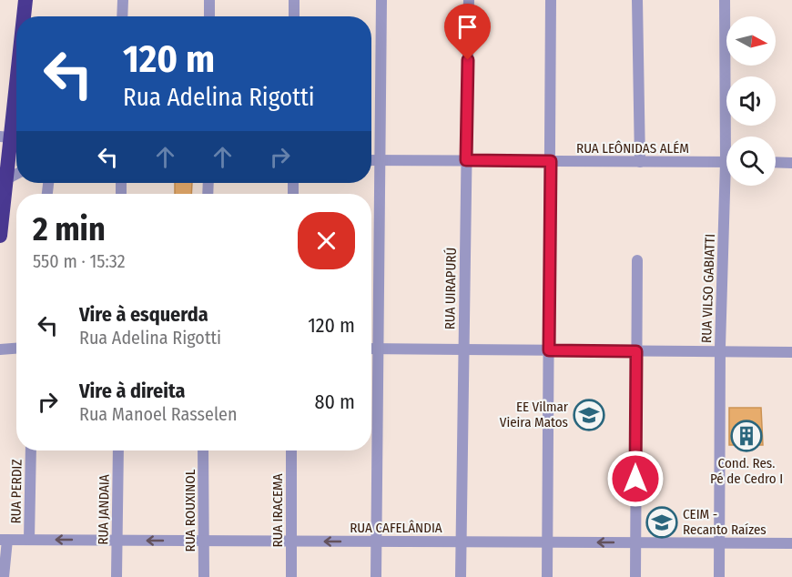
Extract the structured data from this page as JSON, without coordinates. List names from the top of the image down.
{
  "streets": {
    "street": [
      "RUA LEÔNIDAS ALÉM",
      "RUA UIRAPURÚ",
      "RUA VILSO GABIATTI",
      "RUA PERDIZ",
      "RUA JANDAIA",
      "RUA ROUXINOL",
      "RUA IRACEMA",
      "RUA CAFELÂNDIA"
    ]
  },
  "crossings": [
    ["RUA LEÔNIDAS ALÉM", "RUA UIRAPURÚ"],
    ["RUA UIRAPURÚ", "RUA CAFELÂNDIA"],
    ["RUA VILSO GABIATTI", "RUA CAFELÂNDIA"],
    ["RUA PERDIZ", "RUA CAFELÂNDIA"],
    ["RUA JANDAIA", "RUA CAFELÂNDIA"],
    ["RUA ROUXINOL", "RUA CAFELÂNDIA"],
    ["RUA IRACEMA", "RUA CAFELÂNDIA"]
  ],
  "one_way": ["RUA CAFELÂNDIA"],
  "places": {
    "school or university": ["EE Vilmar Vieira Matos", "CEIM - Recanto Raízes"],
    "building": ["Cond. Res. Pé de Cedro I"]
  },
  "north": "right",
  "page": {
    "turn": ["120 m", "Rua Adelina Rigotti"],
    "heading": ["2 min", "550 m · 15:32"],
    "list": [
      {
        "name": "Vire à esquerda",
        "note": "Rua Adelina Rigotti",
        "value": "120 m"
      },
      {
        "name": "Vire à direita",
        "note": "Rua Manoel Rasselen",
        "value": "80 m"
      }
    ]
  }
}
